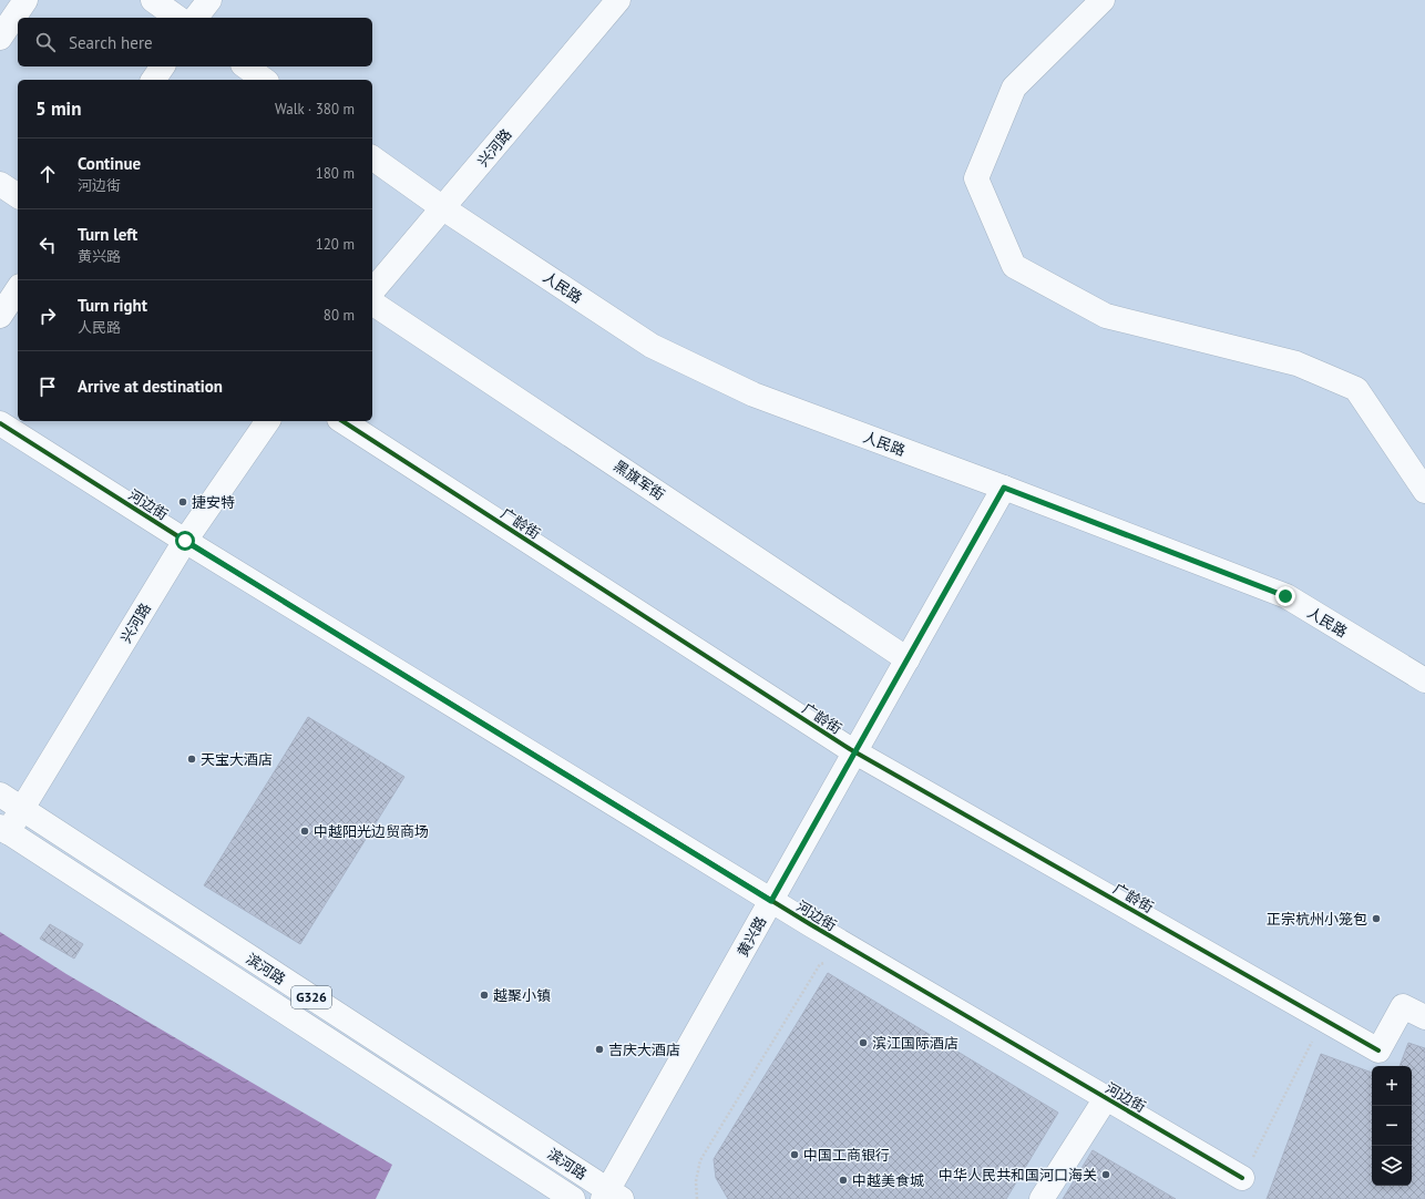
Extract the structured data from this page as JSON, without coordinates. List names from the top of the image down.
{
  "streets": {
    "main road": [
      "兴河路",
      "人民路",
      "黑旗军街",
      "河边街",
      "广龄街",
      "黄兴路",
      "滨河路",
      "G326"
    ]
  },
  "crossings": [
    ["兴河路", "人民路"],
    ["兴河路", "河边街"],
    ["兴河路", "滨河路"],
    ["人民路", "黄兴路"],
    ["黑旗军街", "黄兴路"],
    ["河边街", "黄兴路"],
    ["广龄街", "黄兴路"],
    ["黄兴路", "滨河路"]
  ],
  "places": [
    "捷安特",
    "天宝大酒店",
    "中越阳光边贸商场",
    "正宗杭州小笼包",
    "越聚小镇",
    "滨江国际酒店",
    "吉庆大酒店",
    "中国工商银行",
    "中华人民共和国河口海关",
    "中越美食城"
  ],
  "page": {
    "search": "Search here",
    "heading": ["5 min", "Walk · 380 m"],
    "list": [
      ["Continue", "河边街", "180 m"],
      ["Turn left", "黄兴路", "120 m"],
      ["Turn right", "人民路", "80 m"],
      "Arrive at destination"
    ],
    "map_buttons": ["+", "−"]
  }
}
